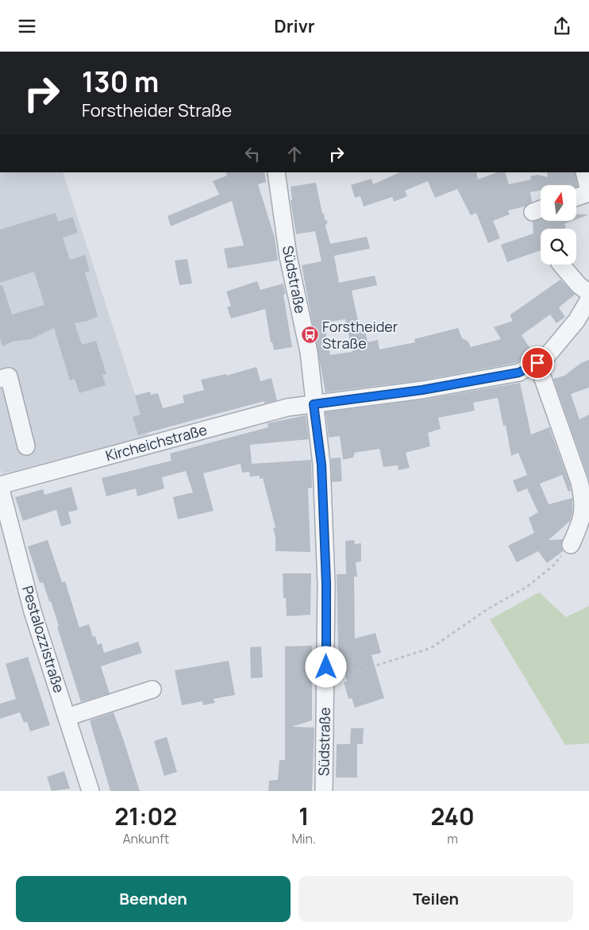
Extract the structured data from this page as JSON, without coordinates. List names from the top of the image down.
{
  "streets": {
    "street": ["Südstraße", "Kircheichstraße", "Pestalozzistraße"]
  },
  "crossings": [
    ["Südstraße", "Kircheichstraße"],
    ["Kircheichstraße", "Pestalozzistraße"]
  ],
  "places": {
    "bus stop": ["Forstheider Straße"]
  },
  "north": "top",
  "page": {
    "header": "Drivr",
    "turn": ["130 m", "Forstheider Straße"],
    "eta": [
      "21:02",
      "Ankunft",
      "1",
      "Min.",
      "240",
      "m"
    ],
    "buttons": ["Beenden", "Teilen"]
  }
}
